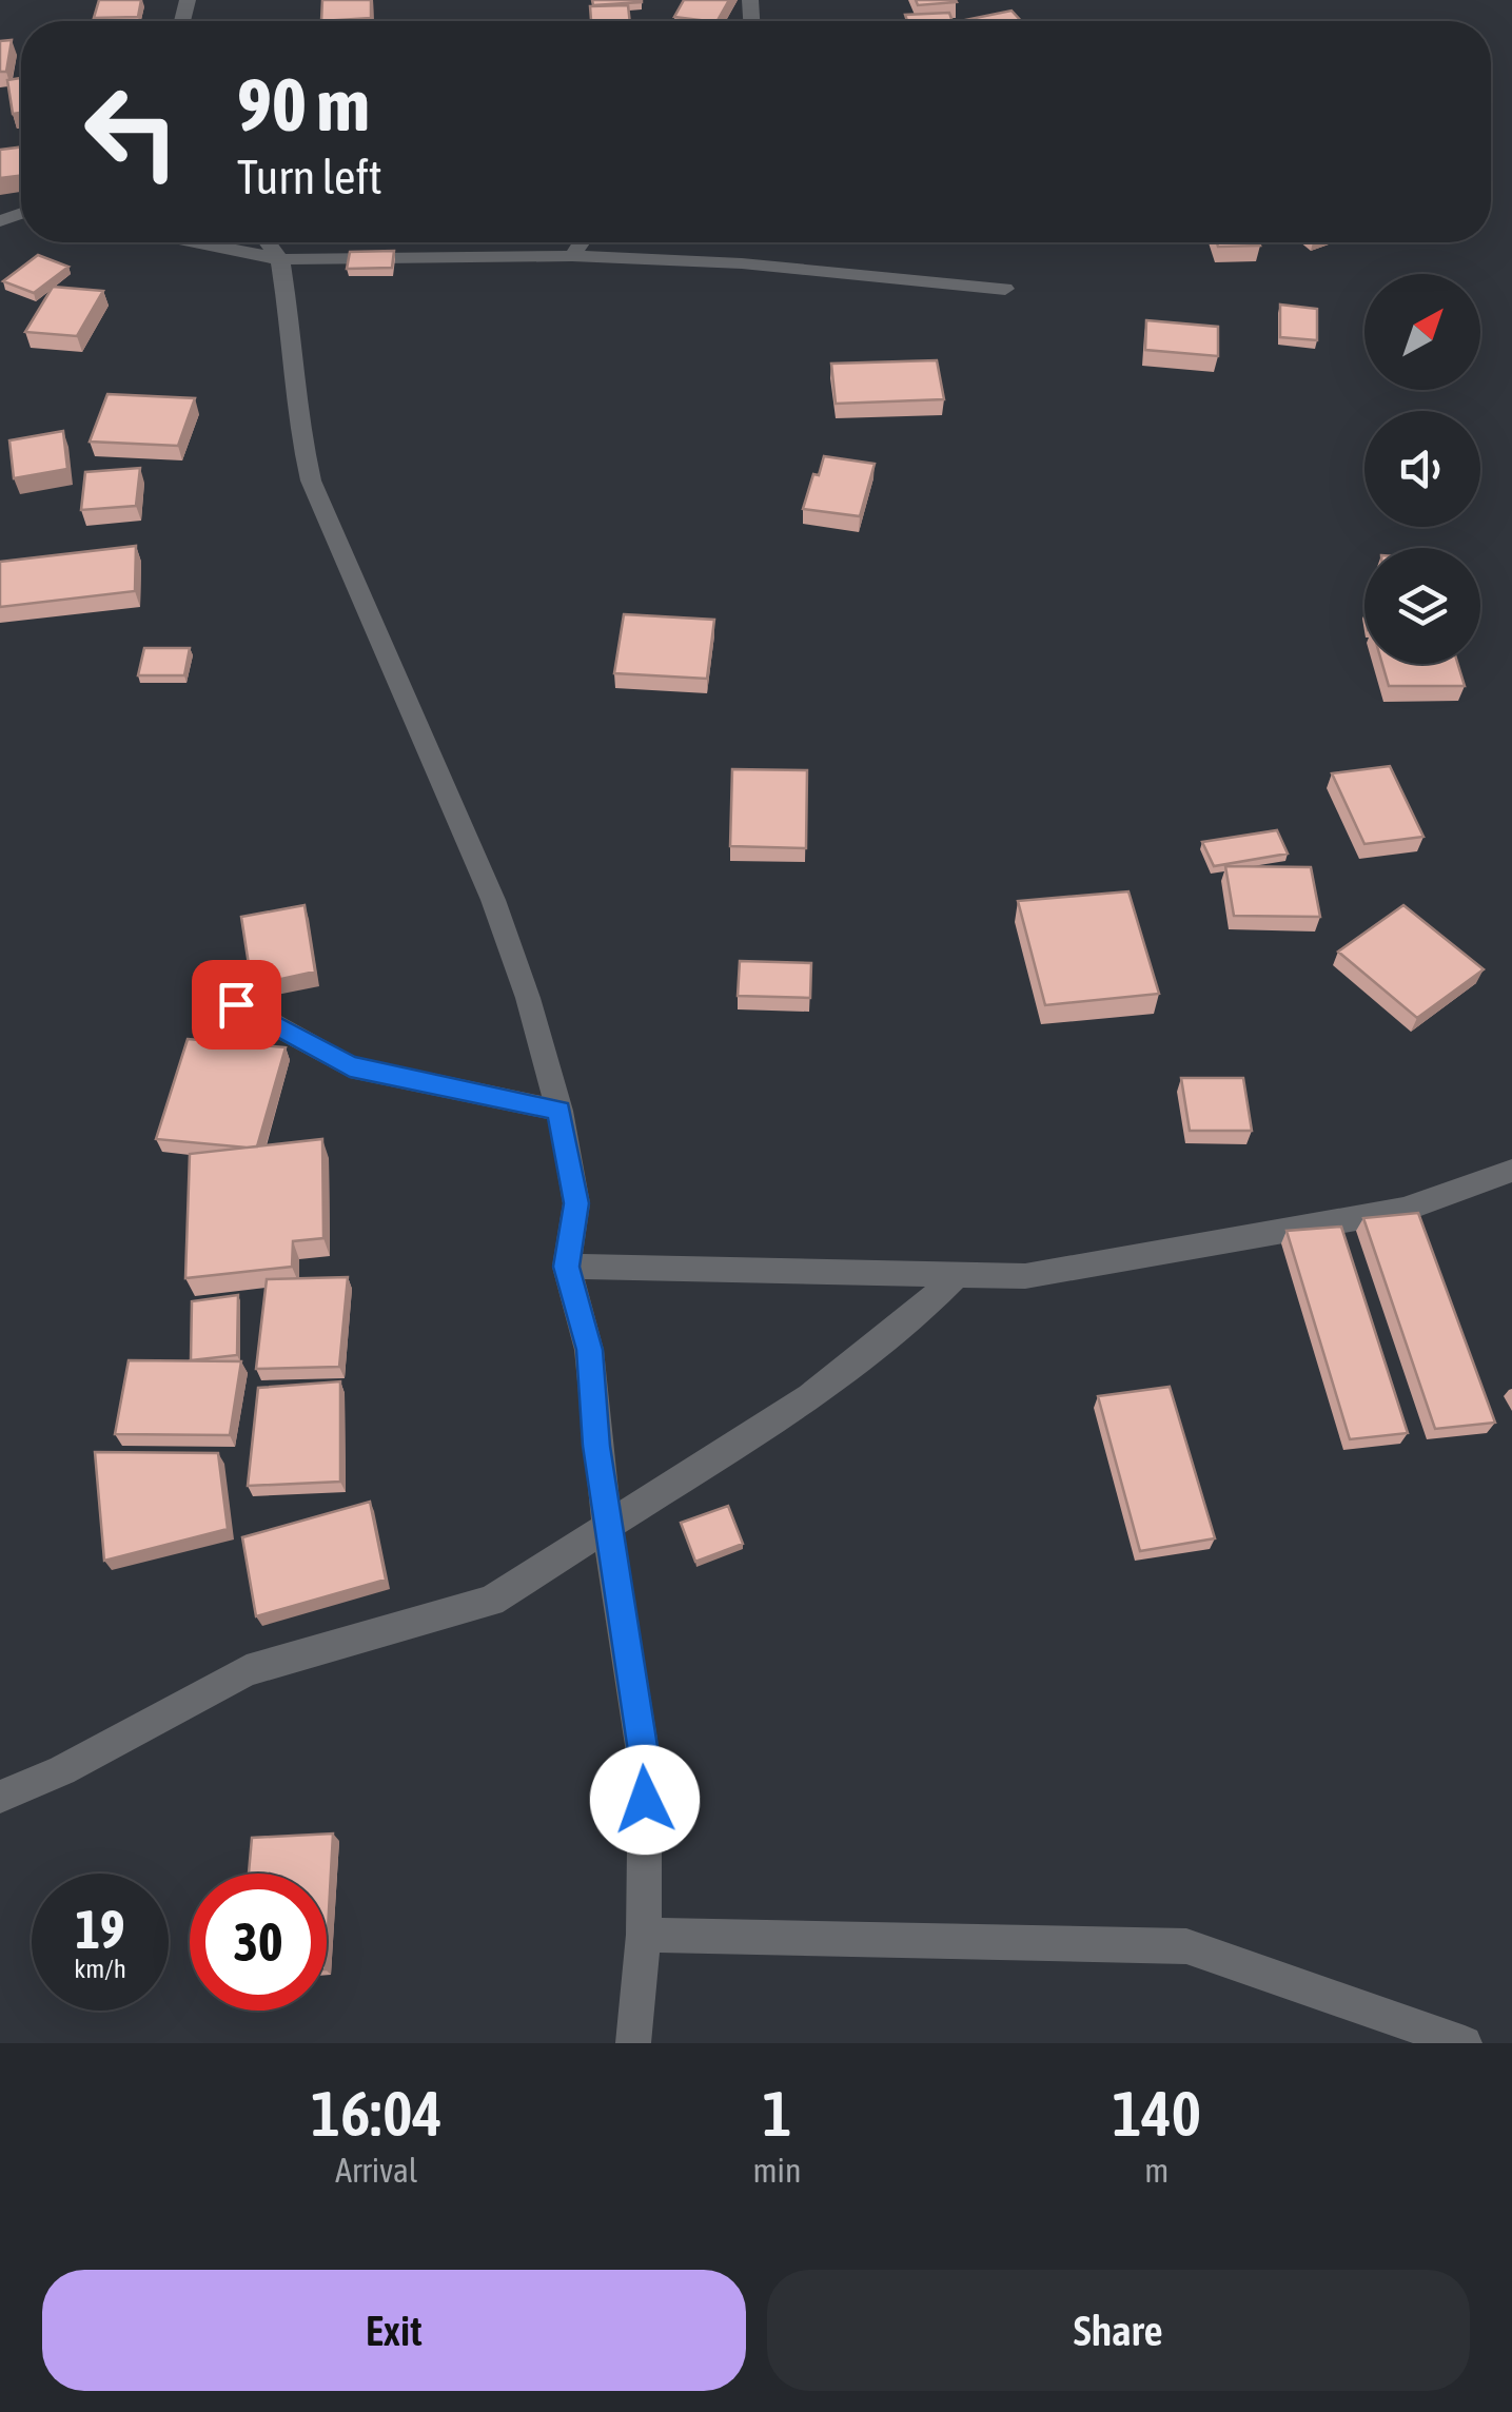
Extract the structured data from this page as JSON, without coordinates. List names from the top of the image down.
{
  "north": "top right",
  "page": {
    "turn": ["90 m", "Turn left"],
    "speed": "19 km/h",
    "limit": "30",
    "eta": [
      "16:04",
      "Arrival",
      "1",
      "min",
      "140",
      "m"
    ],
    "buttons": ["Exit", "Share"]
  }
}
